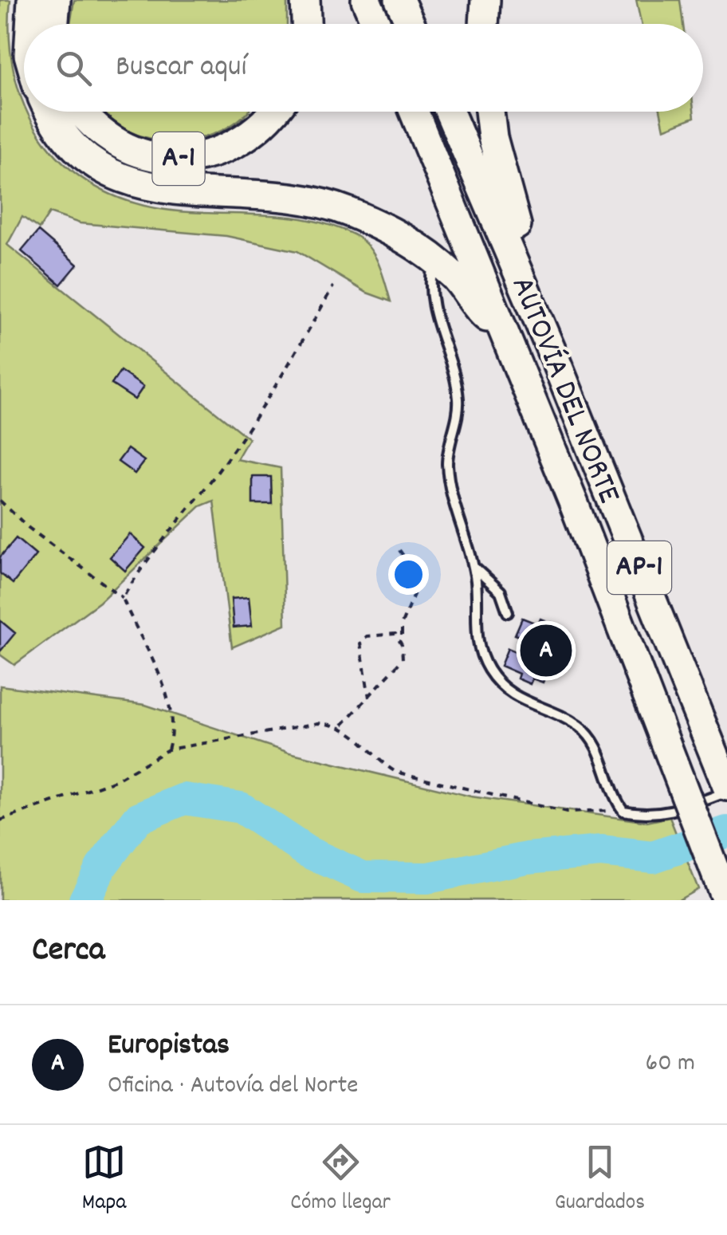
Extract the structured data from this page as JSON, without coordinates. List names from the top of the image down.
{
  "streets": {
    "highway": ["A-1", "AUTOVÍA DEL NORTE", "AP-1"]
  },
  "page": {
    "search": "Buscar aquí",
    "pins": "A",
    "heading": "Cerca",
    "list": [
      {
        "mark": "A",
        "name": "Europistas",
        "note": "Oficina · Autovía del Norte",
        "value": "60 m"
      }
    ],
    "nav": ["Mapa", "Cómo llegar", "Guardados"]
  }
}
